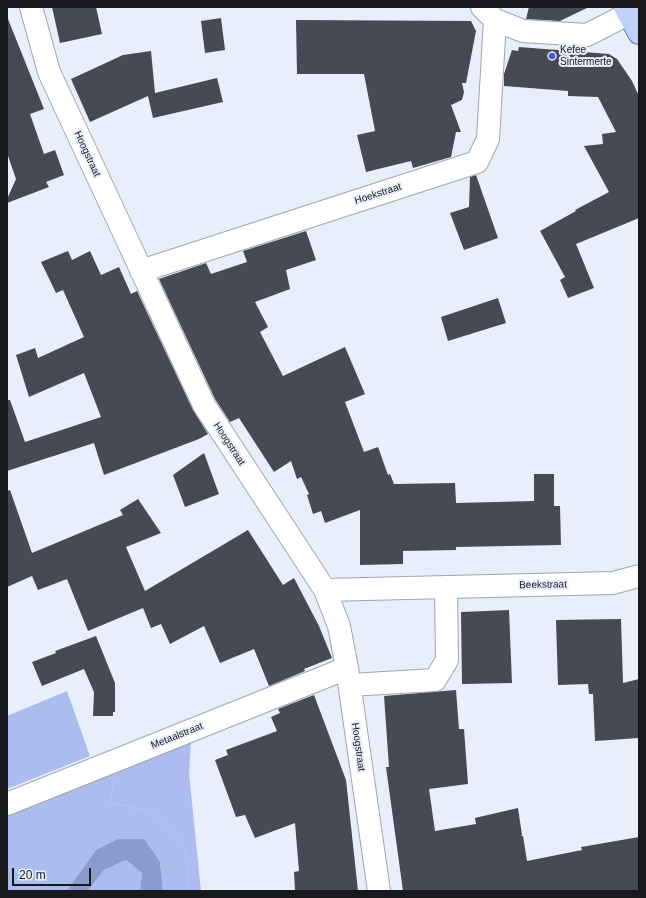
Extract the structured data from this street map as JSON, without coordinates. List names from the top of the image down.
{
  "streets": {
    "street": [
      "Hoogstraat",
      "Hoekstraat",
      "Beekstraat",
      "Metaalstraat"
    ]
  },
  "crossings": [
    ["Hoogstraat", "Hoekstraat"],
    ["Hoogstraat", "Beekstraat"],
    ["Hoogstraat", "Metaalstraat"]
  ],
  "places": ["Kefee Sintermerte"],
  "scale_bar": "20 m"
}
